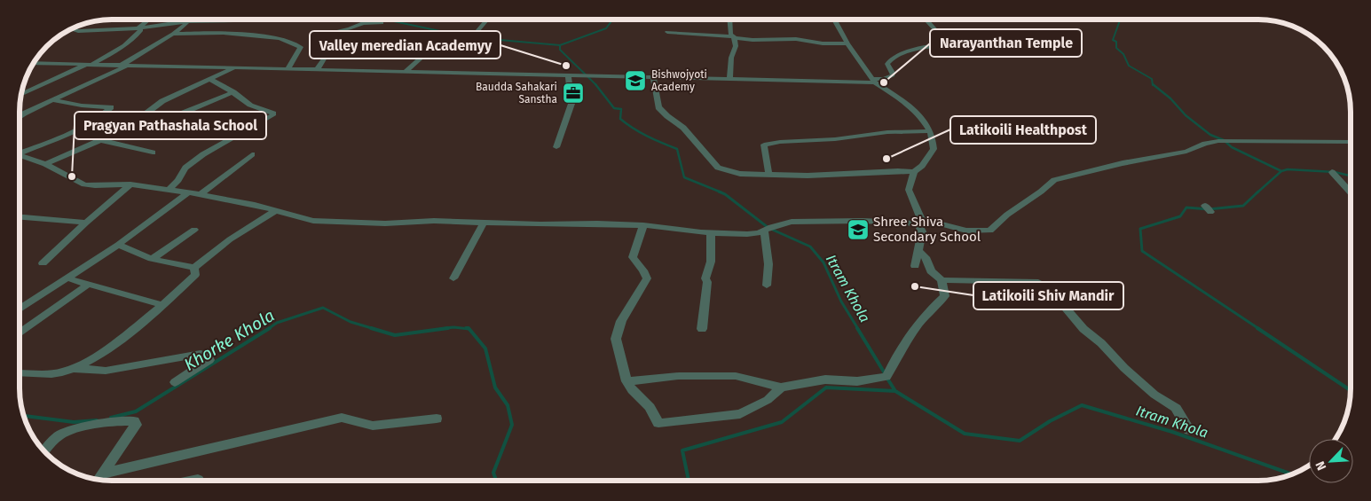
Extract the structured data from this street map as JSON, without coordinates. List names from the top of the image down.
{
  "water": ["Itram Khola", "Khorke Khola"],
  "places": {
    "other": [
      "Valley meredian Academyy",
      "Narayanthan Temple",
      "Latikoili Healthpost",
      "Pragyan Pathashala School",
      "Latikoili Shiv Mandir"
    ],
    "school or university": ["Bishwojyoti Academy", "Shree Shiva Secondary School"],
    "office": ["Baudda Sahakari Sanstha"]
  },
  "north": "bottom left"
}
